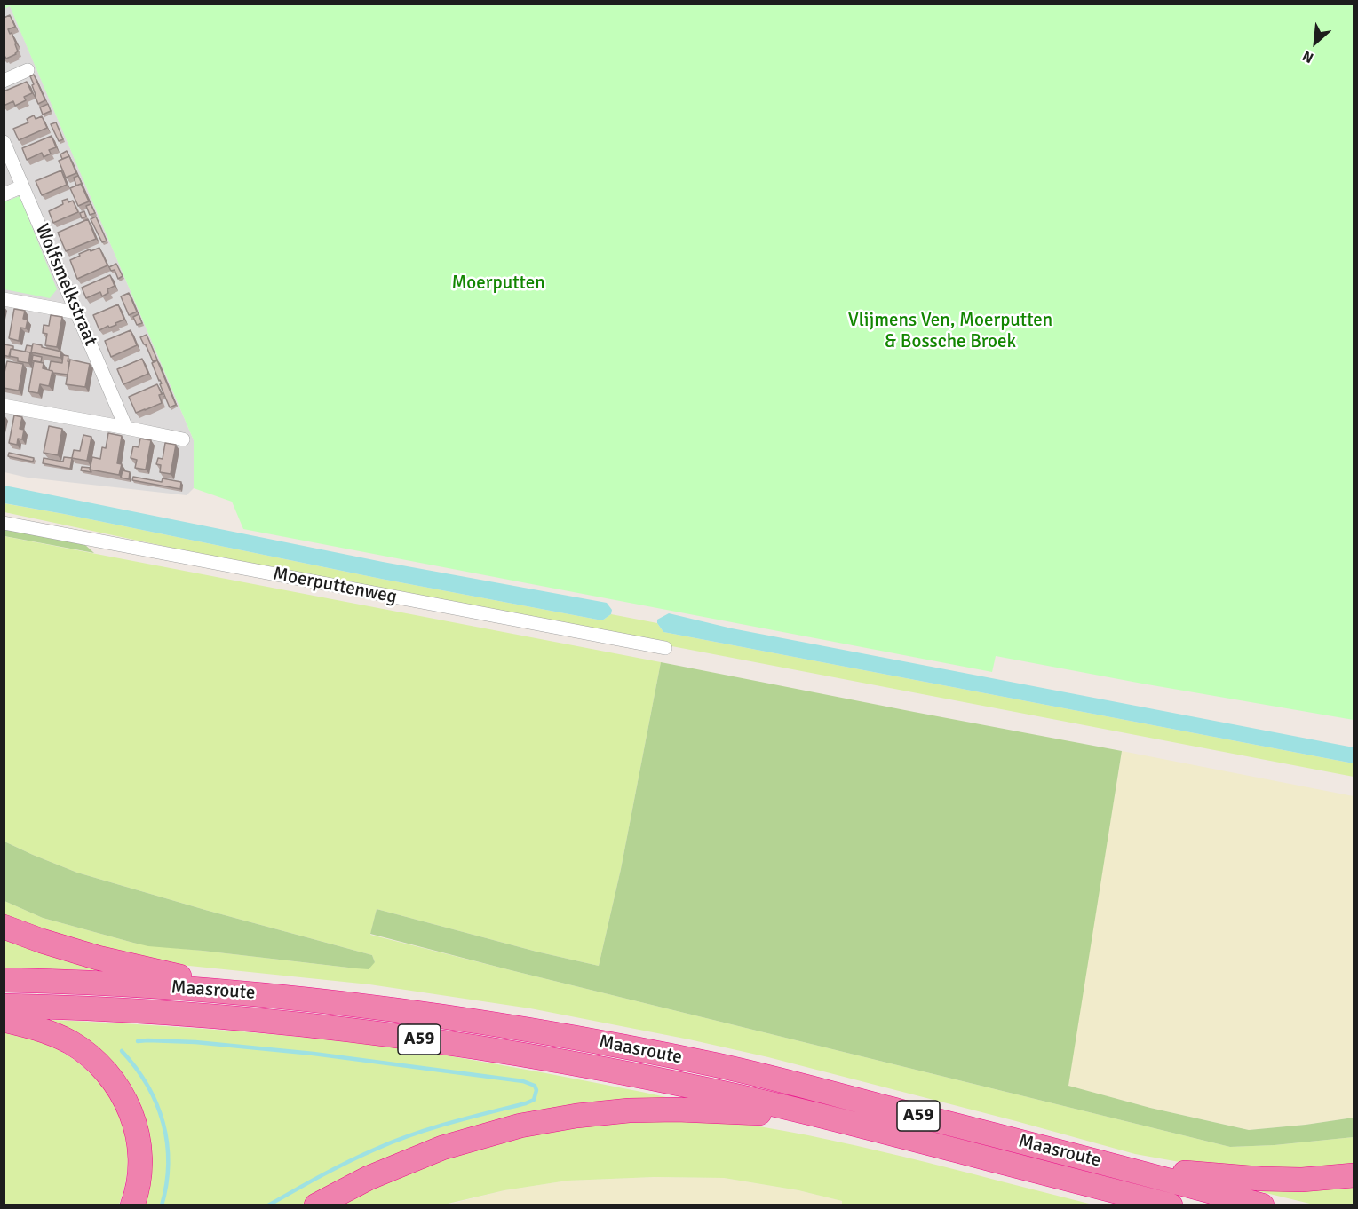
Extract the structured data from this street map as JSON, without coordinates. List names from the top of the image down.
{
  "streets": {
    "highway": ["Maasroute", "A59"],
    "street": ["Wolfsmelkstraat", "Moerputtenweg"]
  },
  "crossings": [
    ["Maasroute", "A59"]
  ],
  "parks": ["Moerputten", "Vlijmens Ven, Moerputten & Bossche Broek"],
  "north": "bottom left"
}
